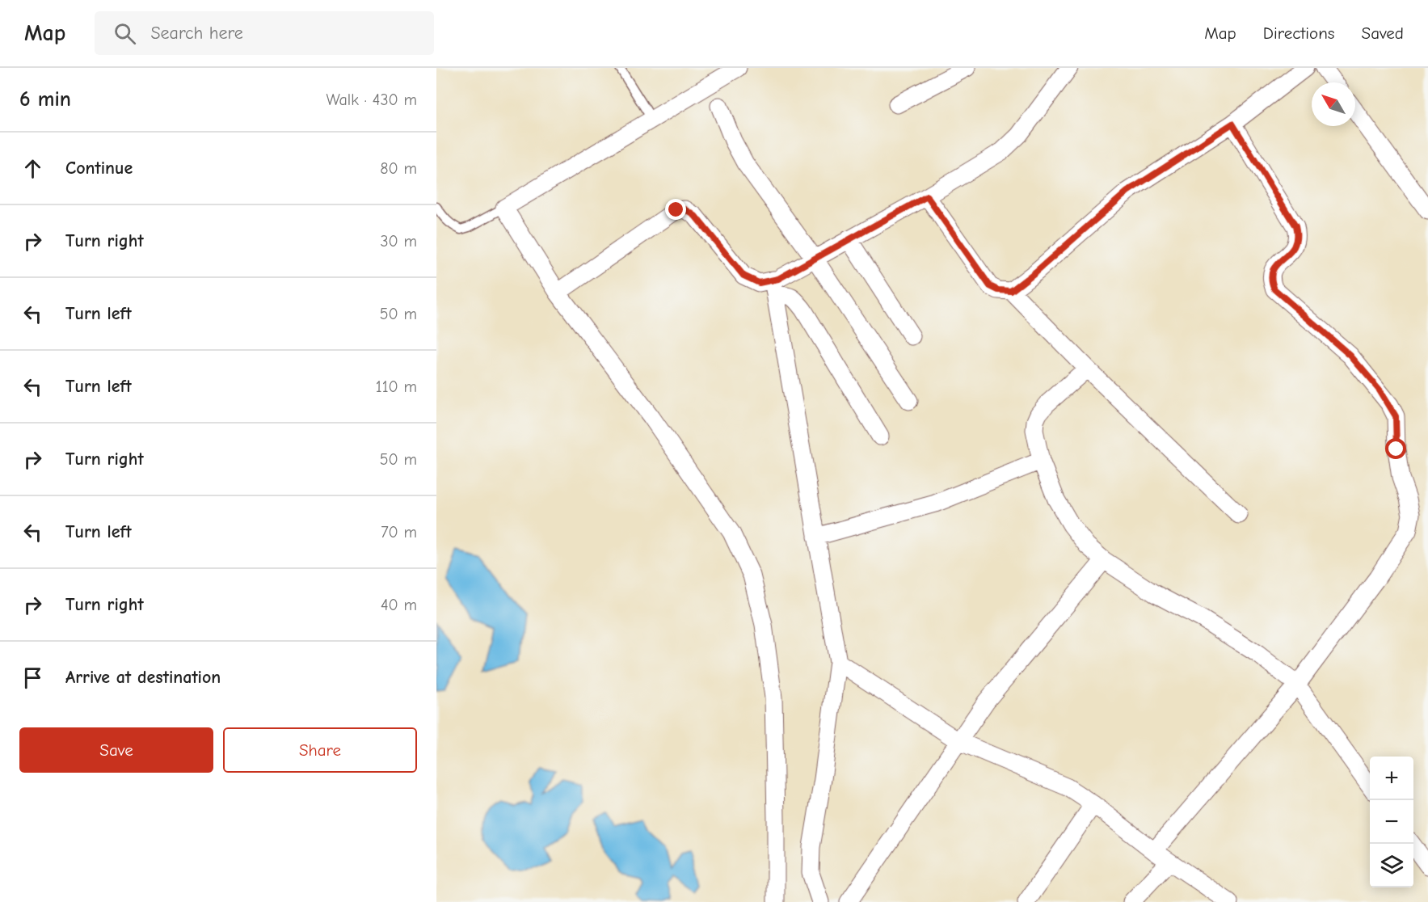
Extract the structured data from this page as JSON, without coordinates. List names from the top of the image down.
{
  "north": "top left",
  "page": {
    "header": "Map",
    "search": "Search here",
    "nav": ["Map", "Directions", "Saved"],
    "heading": ["6 min", "Walk · 430 m"],
    "list": [
      ["Continue", "80 m"],
      ["Turn right", "30 m"],
      ["Turn left", "50 m"],
      ["Turn left", "110 m"],
      ["Turn right", "50 m"],
      ["Turn left", "70 m"],
      ["Turn right", "40 m"],
      "Arrive at destination"
    ],
    "buttons": ["Save", "Share"],
    "map_buttons": ["+", "−"]
  }
}
